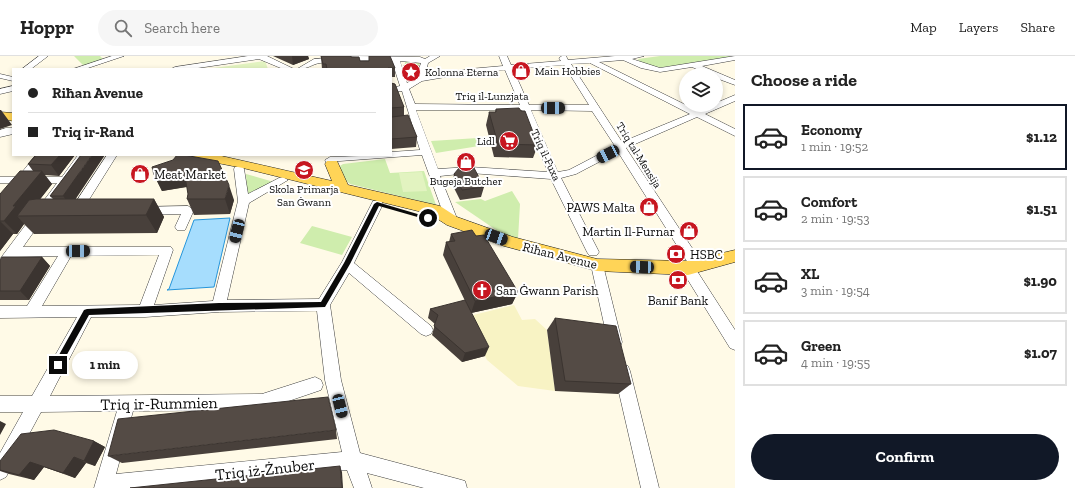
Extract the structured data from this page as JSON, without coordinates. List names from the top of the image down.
{
  "streets": {
    "main road": ["Riħan Avenue"],
    "street": [
      "Triq il-Lunzjata",
      "Triq il-Fuxa",
      "Triq tal-Mensija",
      "Triq ir-Rummien",
      "Triq iż-Żnuber"
    ]
  },
  "crossings": [
    ["Triq il-Lunzjata", "Triq il-Fuxa"],
    ["Triq il-Lunzjata", "Triq tal-Mensija"],
    ["Triq il-Fuxa", "Riħan Avenue"],
    ["Triq tal-Mensija", "Riħan Avenue"]
  ],
  "places": {
    "shop": [
      "Main Hobbies",
      "Bugeja Butcher",
      "Meat Market",
      "PAWS Malta",
      "Martin Il-Furnar"
    ],
    "place": ["Kolonna Eterna"],
    "supermarket": ["Lidl"],
    "school or university": ["Skola Primarja San Ġwann"],
    "bank": ["HSBC", "Banif Bank"],
    "church": ["San Ġwann Parish"]
  },
  "page": {
    "header": "Hoppr",
    "search": "Search here",
    "nav": ["Map", "Layers", "Share"],
    "heading": "Choose a ride",
    "banner": ["Riħan Avenue", "Triq ir-Rand"],
    "list": [
      {
        "name": "Economy",
        "note": "1 min · 19:52",
        "value": "$1.12"
      },
      {
        "name": "Comfort",
        "note": "2 min · 19:53",
        "value": "$1.51"
      },
      {
        "name": "XL",
        "note": "3 min · 19:54",
        "value": "$1.90"
      },
      {
        "name": "Green",
        "note": "4 min · 19:55",
        "value": "$1.07"
      }
    ],
    "bubble": "1 min",
    "buttons": "Confirm"
  }
}
